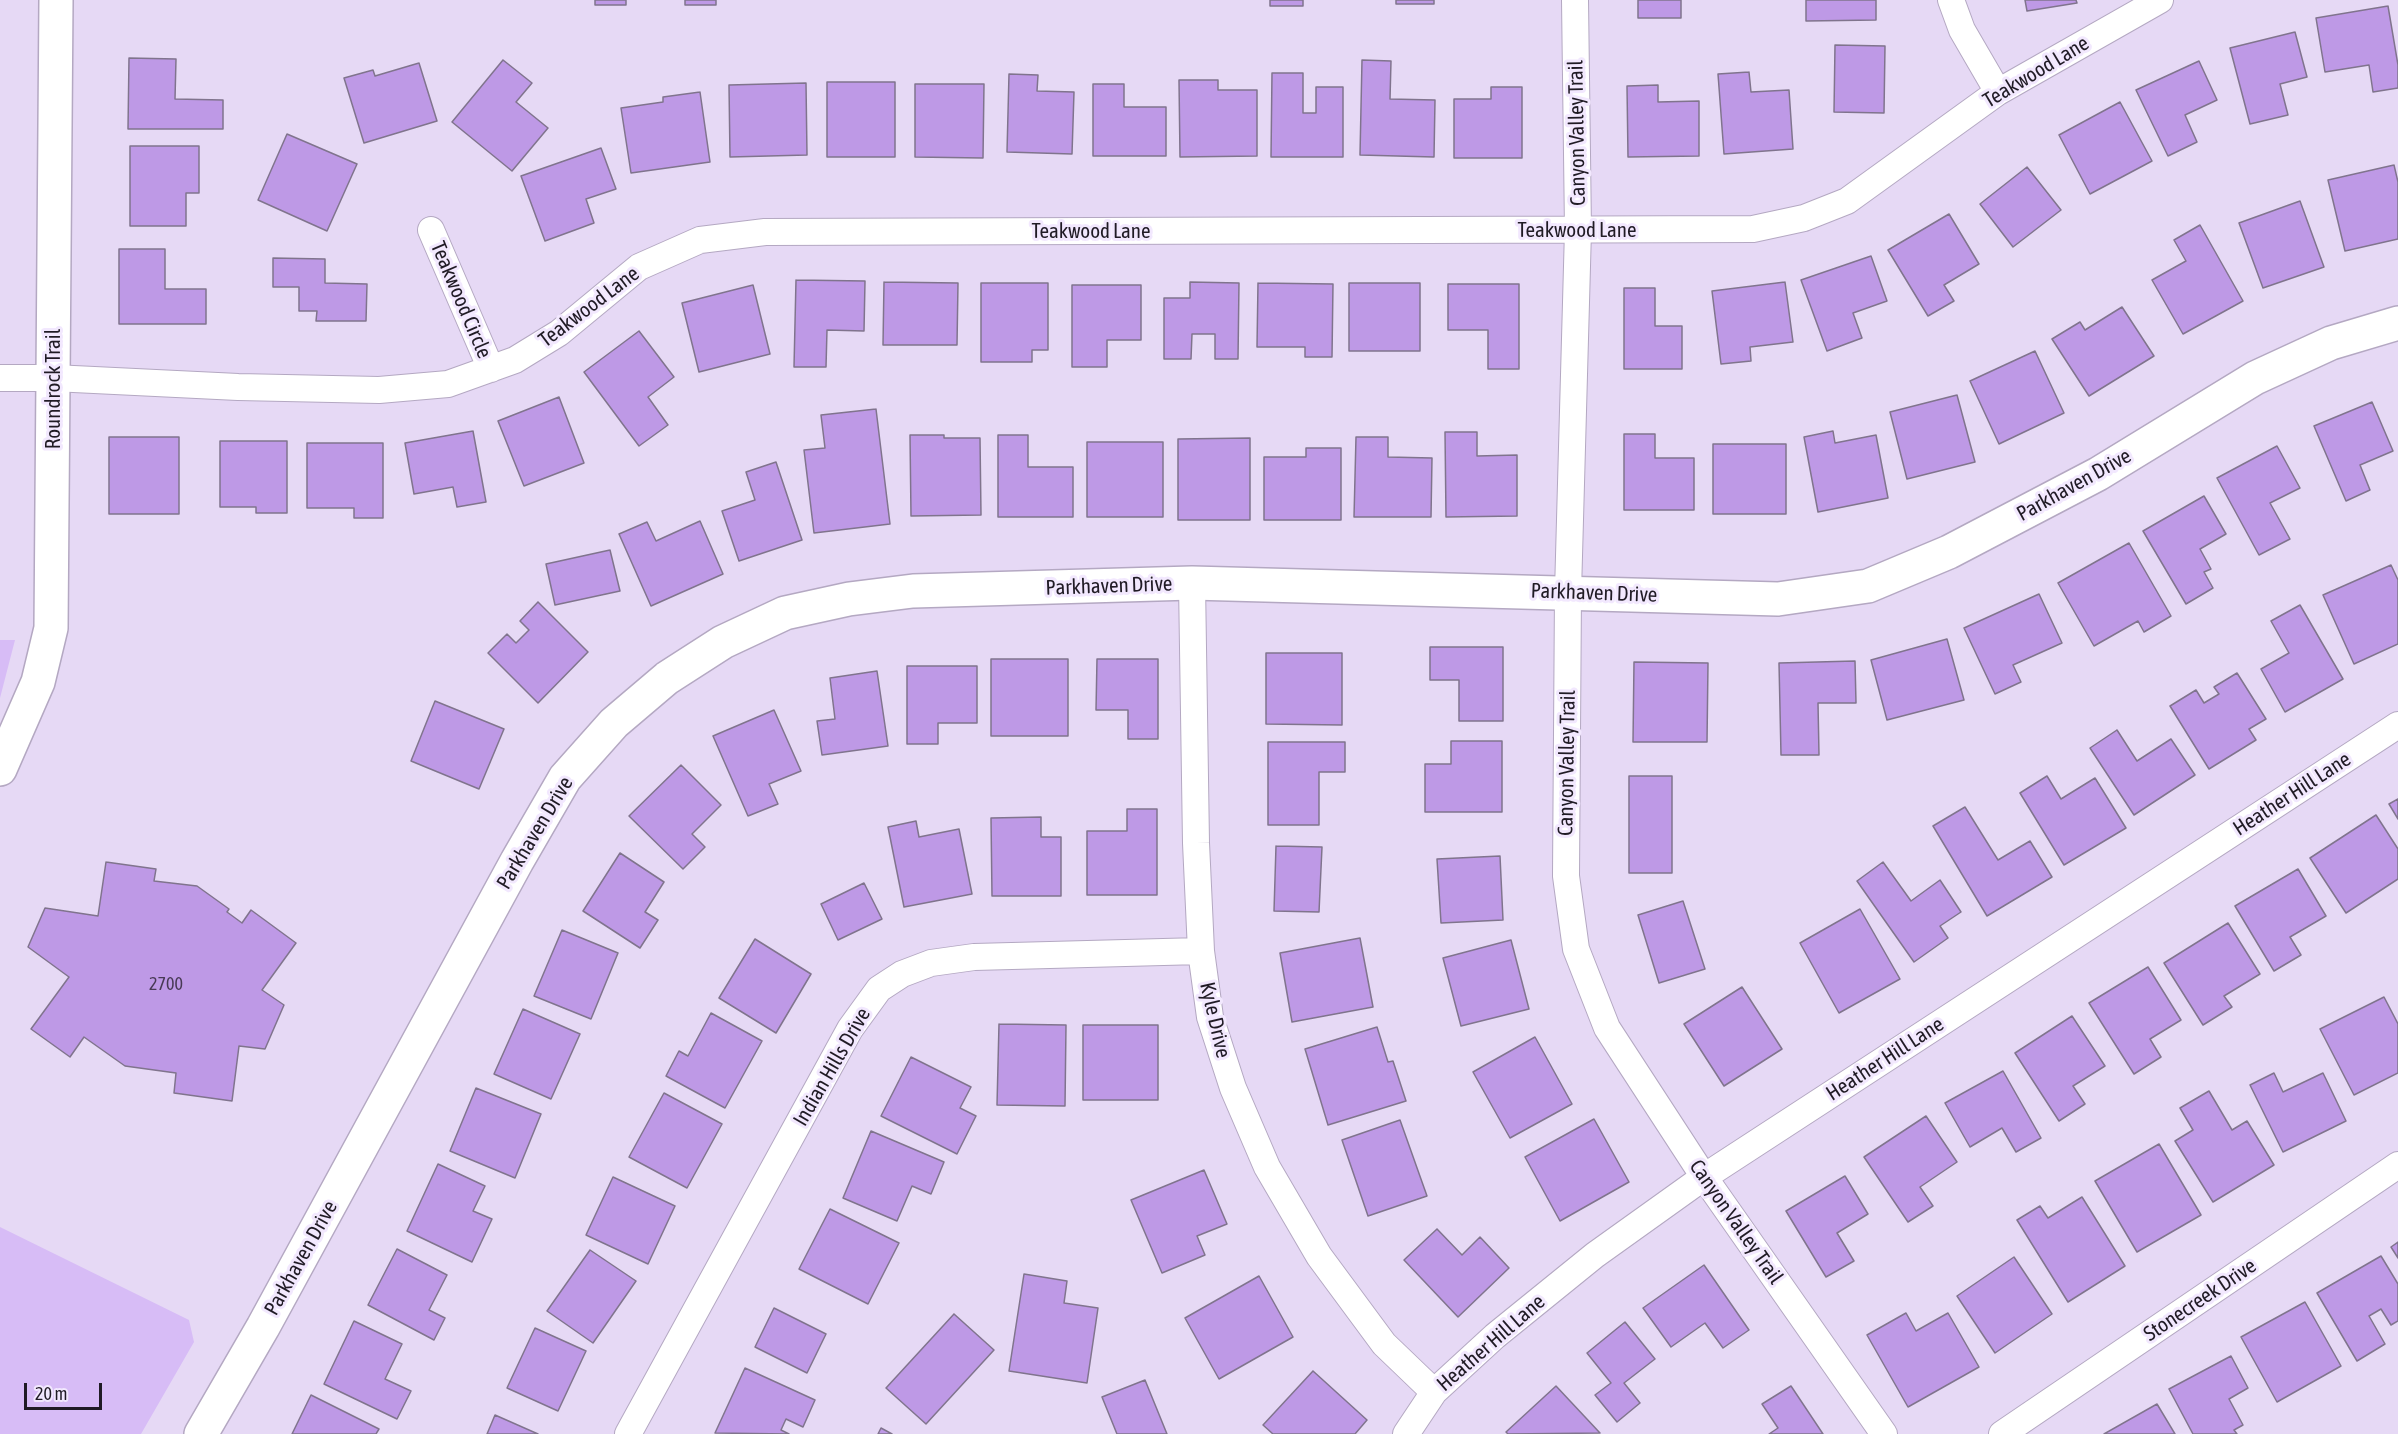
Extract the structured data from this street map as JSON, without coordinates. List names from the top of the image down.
{
  "streets": {
    "street": [
      "Teakwood Lane",
      "Canyon Valley Trail",
      "Teakwood Circle",
      "Roundrock Trail",
      "Parkhaven Drive",
      "Heather Hill Lane",
      "Kyle Drive",
      "Indian Hills Drive",
      "Stonecreek Drive"
    ]
  },
  "crossings": [
    ["Teakwood Lane", "Canyon Valley Trail"],
    ["Teakwood Lane", "Teakwood Circle"],
    ["Teakwood Lane", "Roundrock Trail"],
    ["Canyon Valley Trail", "Parkhaven Drive"],
    ["Canyon Valley Trail", "Heather Hill Lane"],
    ["Parkhaven Drive", "Kyle Drive"],
    ["Heather Hill Lane", "Kyle Drive"],
    ["Kyle Drive", "Indian Hills Drive"]
  ],
  "house_numbers": ["2700"],
  "scale_bar": "20 m"
}
